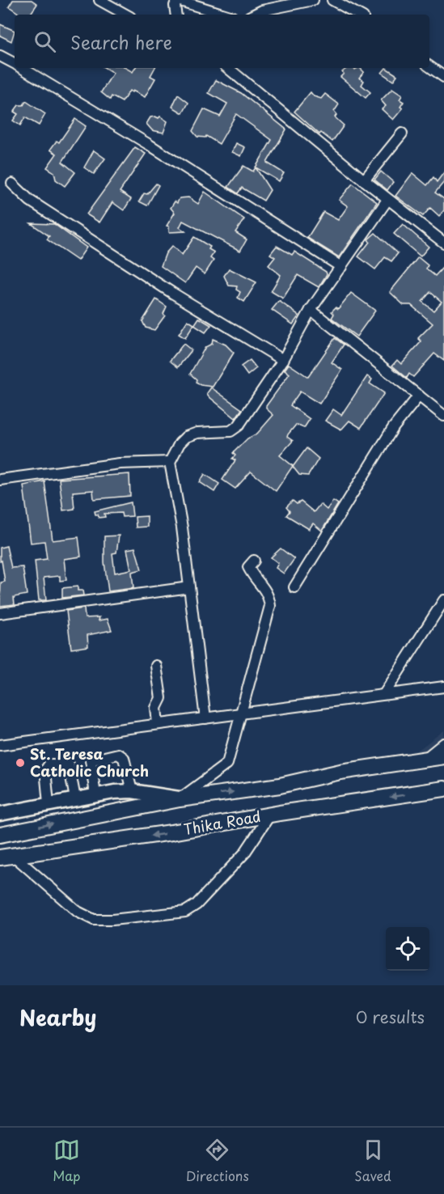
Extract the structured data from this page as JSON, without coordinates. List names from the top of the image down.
{
  "streets": {
    "highway": ["Thika Road"]
  },
  "places": ["St. Teresa Catholic Church"],
  "page": {
    "search": "Search here",
    "heading": ["Nearby", "0 results"],
    "nav": ["Map", "Directions", "Saved"]
  }
}
